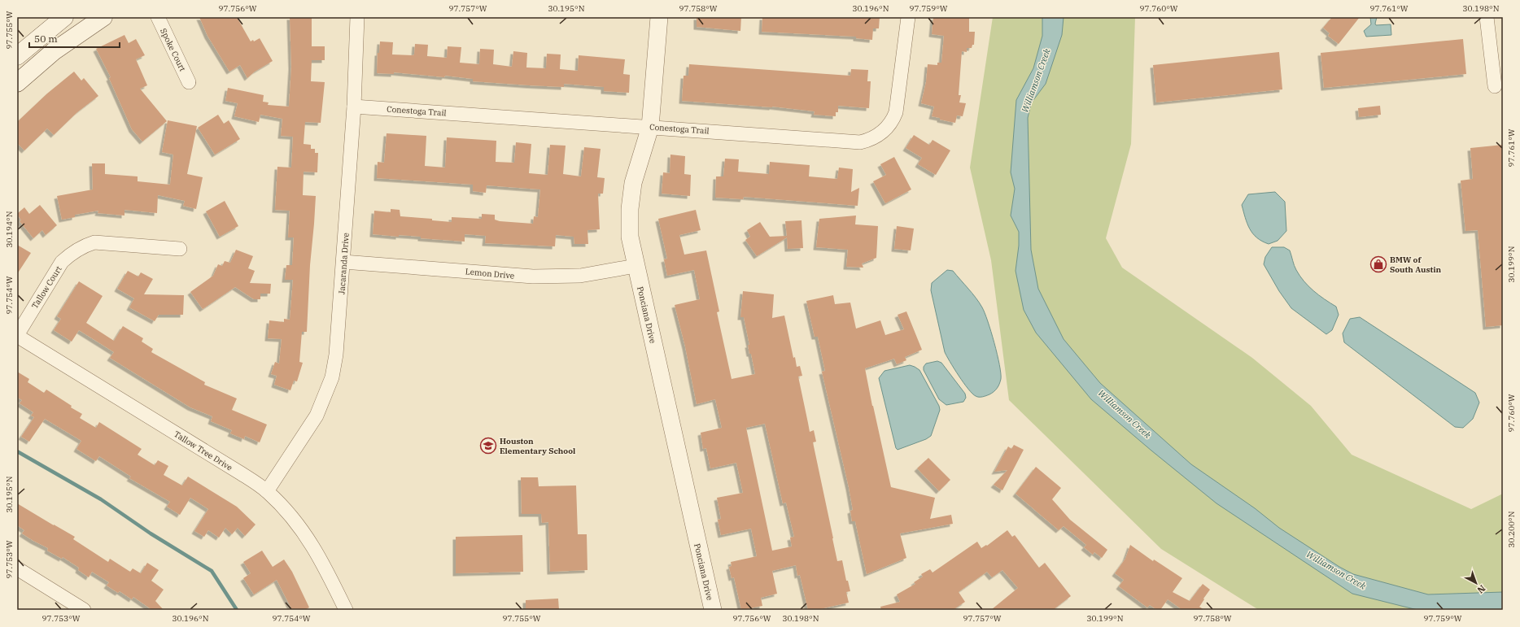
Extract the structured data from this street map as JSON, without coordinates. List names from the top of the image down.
{
  "streets": {
    "street": [
      "Spoke Court",
      "Conestoga Trail",
      "Jacaranda Drive",
      "Lemon Drive",
      "Tallow Court",
      "Ponciana Drive",
      "Tallow Tree Drive"
    ]
  },
  "crossings": [
    ["Conestoga Trail", "Jacaranda Drive"],
    ["Conestoga Trail", "Ponciana Drive"],
    ["Jacaranda Drive", "Lemon Drive"],
    ["Jacaranda Drive", "Tallow Tree Drive"],
    ["Lemon Drive", "Ponciana Drive"],
    ["Tallow Court", "Tallow Tree Drive"]
  ],
  "water": ["Williamson Creek"],
  "places": {
    "shop": ["BMW of South Austin"],
    "school or university": ["Houston Elementary School"]
  },
  "scale_bar": "50 m",
  "north": "bottom right",
  "coordinates": [
    "97.756°W",
    "97.757°W",
    "30.195°N",
    "97.758°W",
    "30.196°N",
    "97.759°W",
    "97.760°W",
    "97.761°W",
    "30.198°N",
    "97.755°W",
    "30.194°N",
    "30.199°N",
    "97.754°W",
    "30.200°N",
    "97.753°W"
  ]
}
